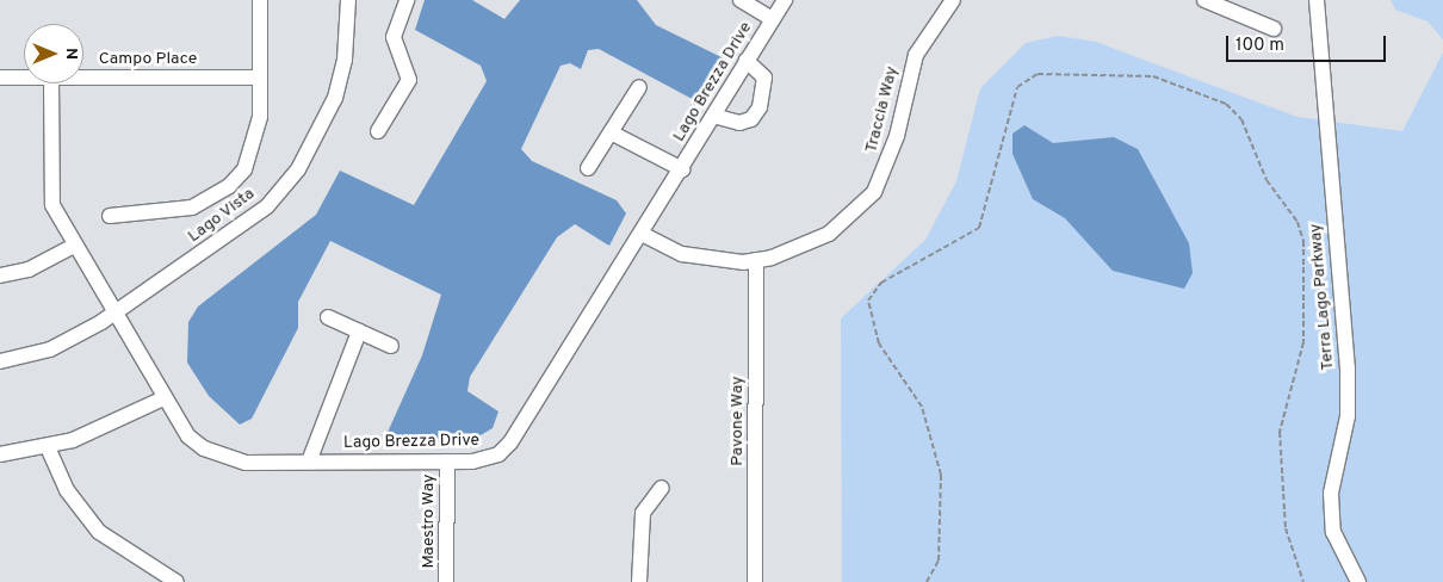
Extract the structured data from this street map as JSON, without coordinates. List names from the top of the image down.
{
  "streets": {
    "street": [
      "Campo Place",
      "Lago Brezza Drive",
      "Traccia Way",
      "Lago Vista",
      "Terra Lago Parkway",
      "Pavone Way",
      "Maestro Way"
    ]
  },
  "crossings": [
    ["Lago Brezza Drive", "Traccia Way"],
    ["Lago Brezza Drive", "Lago Vista"],
    ["Lago Brezza Drive", "Maestro Way"],
    ["Traccia Way", "Pavone Way"]
  ],
  "scale_bar": "100 m",
  "north": "right"
}
